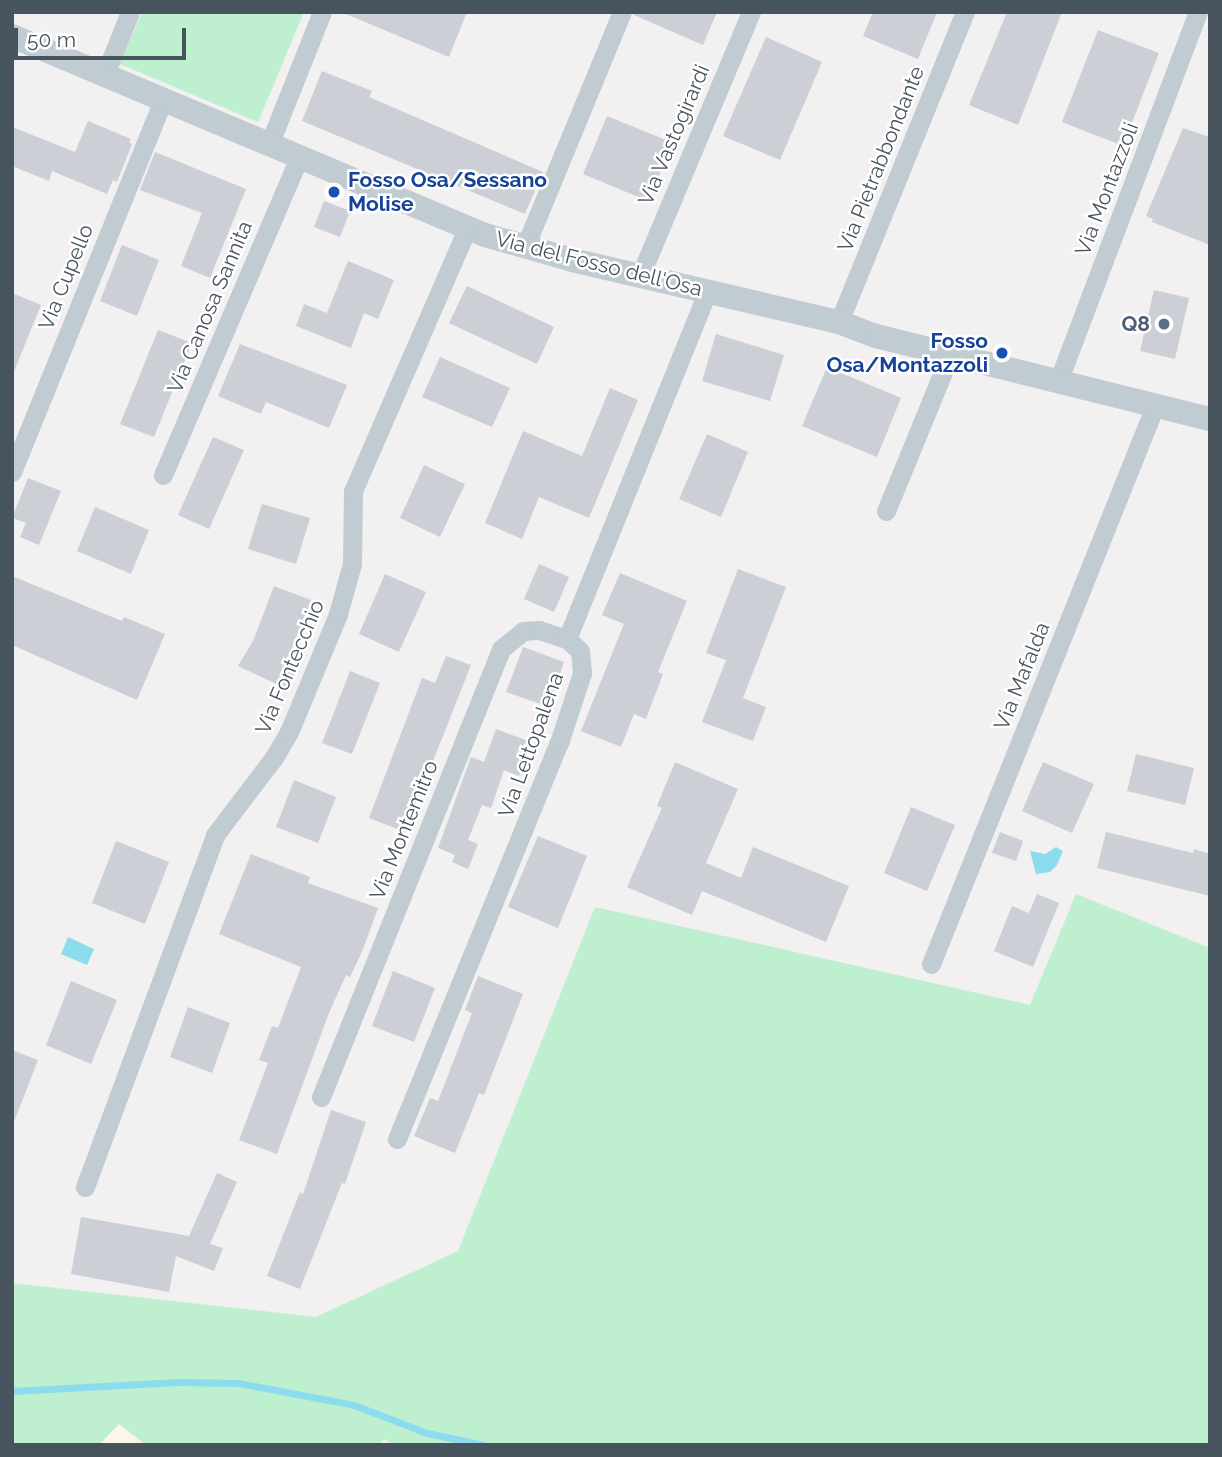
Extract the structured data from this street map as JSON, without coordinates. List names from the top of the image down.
{
  "streets": {
    "street": [
      "Via Vastogirardi",
      "Via Pietrabbondante",
      "Via Montazzoli",
      "Via del Fosso dell'Osa",
      "Via Cupello",
      "Via Canosa Sannita",
      "Via Fontecchio",
      "Via Mafalda",
      "Via Lettopalena",
      "Via Montemitro"
    ]
  },
  "crossings": [
    ["Via Vastogirardi", "Via del Fosso dell'Osa"],
    ["Via Pietrabbondante", "Via del Fosso dell'Osa"],
    ["Via Montazzoli", "Via del Fosso dell'Osa"],
    ["Via del Fosso dell'Osa", "Via Cupello"],
    ["Via del Fosso dell'Osa", "Via Canosa Sannita"],
    ["Via del Fosso dell'Osa", "Via Fontecchio"],
    ["Via del Fosso dell'Osa", "Via Mafalda"],
    ["Via Lettopalena", "Via Montemitro"]
  ],
  "places": ["Fosso Osa/Sessano Molise", "Q8", "Fosso Osa/Montazzoli"],
  "scale_bar": "50 m"
}
